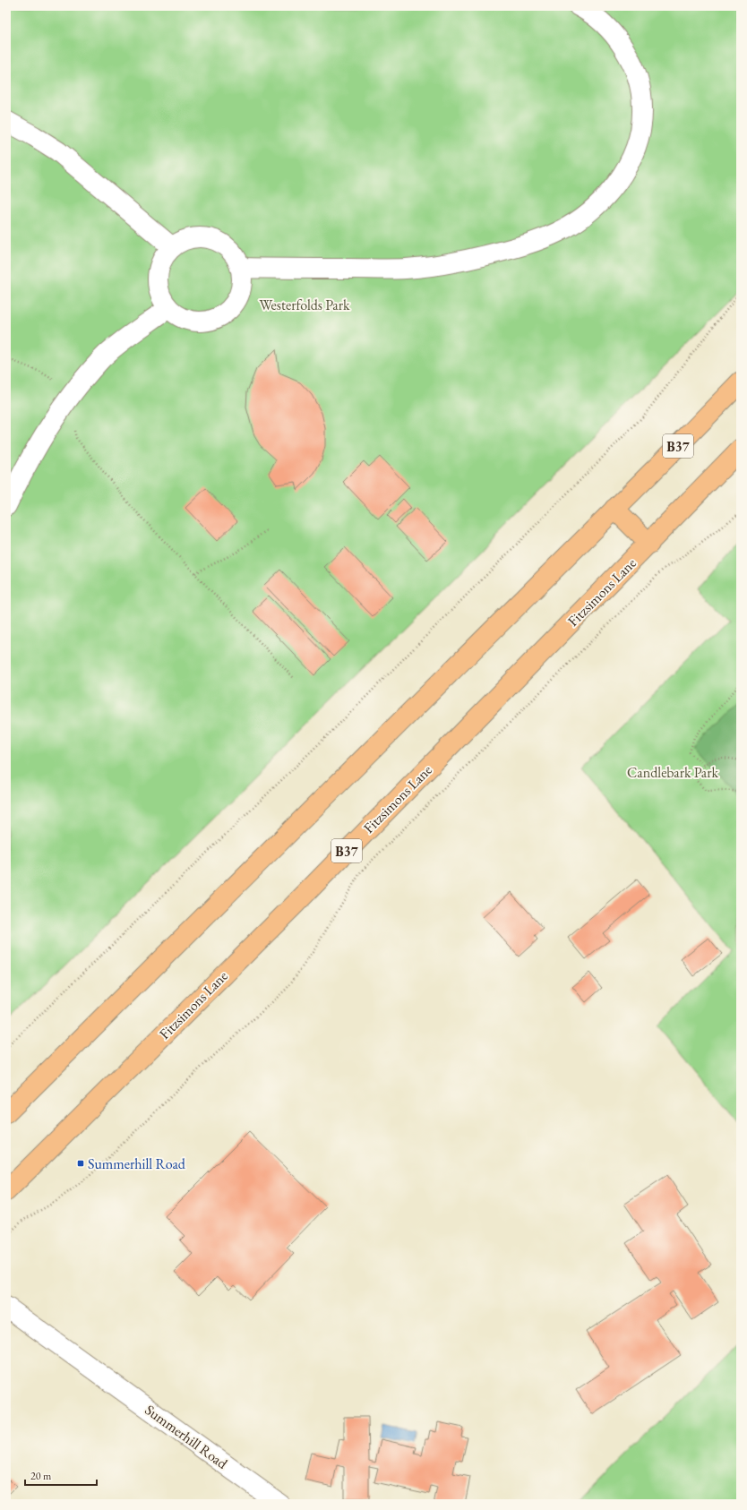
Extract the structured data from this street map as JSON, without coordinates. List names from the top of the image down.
{
  "streets": {
    "main road": ["B37", "Fitzsimons Lane"],
    "street": ["Summerhill Road"]
  },
  "parks": ["Westerfolds Park", "Candlebark Park"],
  "places": {
    "transit": ["Summerhill Road"]
  },
  "scale_bar": "20 m"
}
